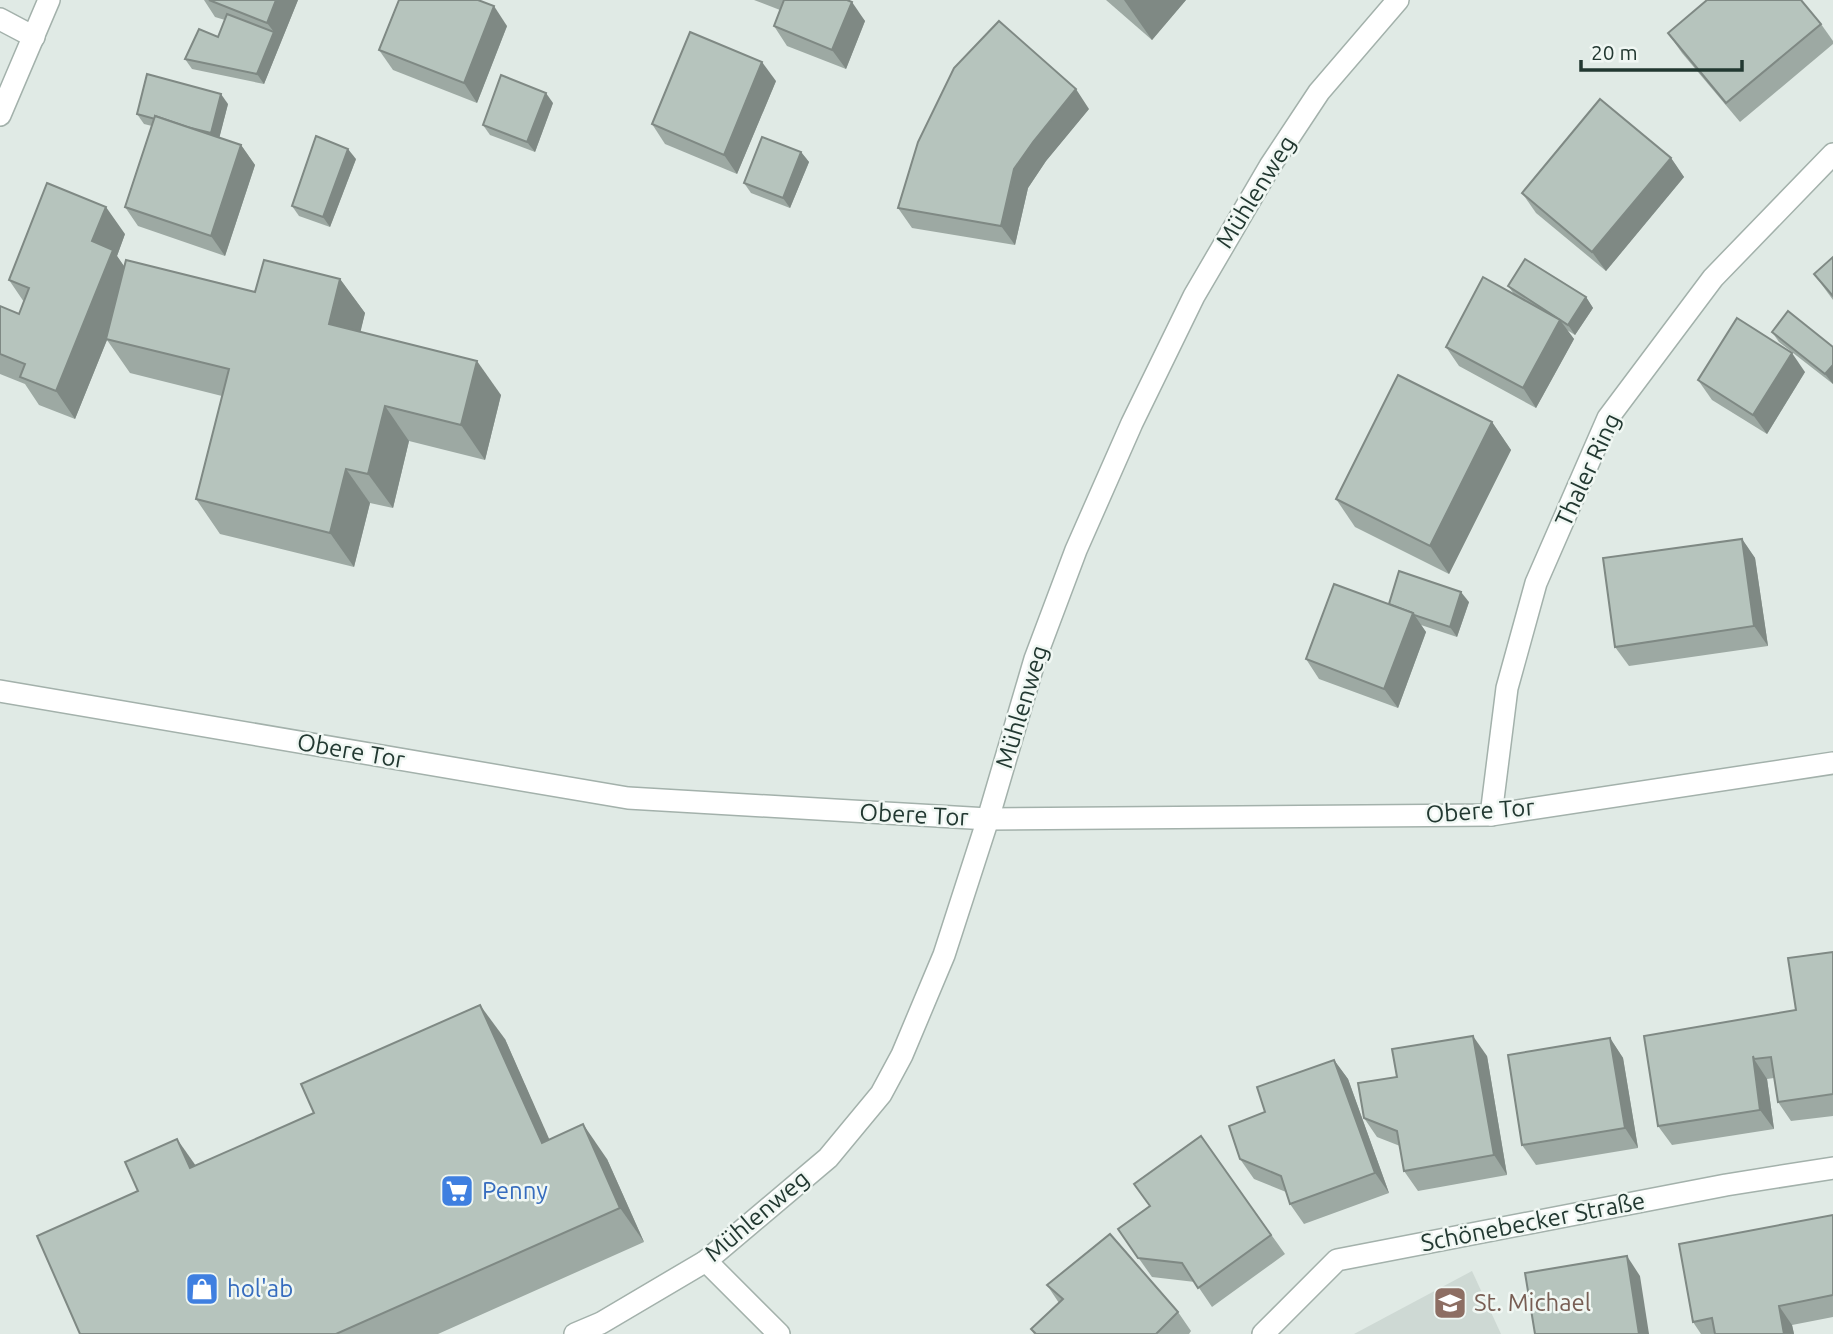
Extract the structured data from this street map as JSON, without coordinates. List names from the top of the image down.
{
  "streets": {
    "street": [
      "Mühlenweg",
      "Thaler Ring",
      "Obere Tor",
      "Schönebecker Straße"
    ]
  },
  "crossings": [
    ["Mühlenweg", "Obere Tor"],
    ["Thaler Ring", "Obere Tor"]
  ],
  "places": {
    "supermarket": ["Penny"],
    "shop": ["hol'ab"],
    "school or university": ["St. Michael"]
  },
  "scale_bar": "20 m"
}
